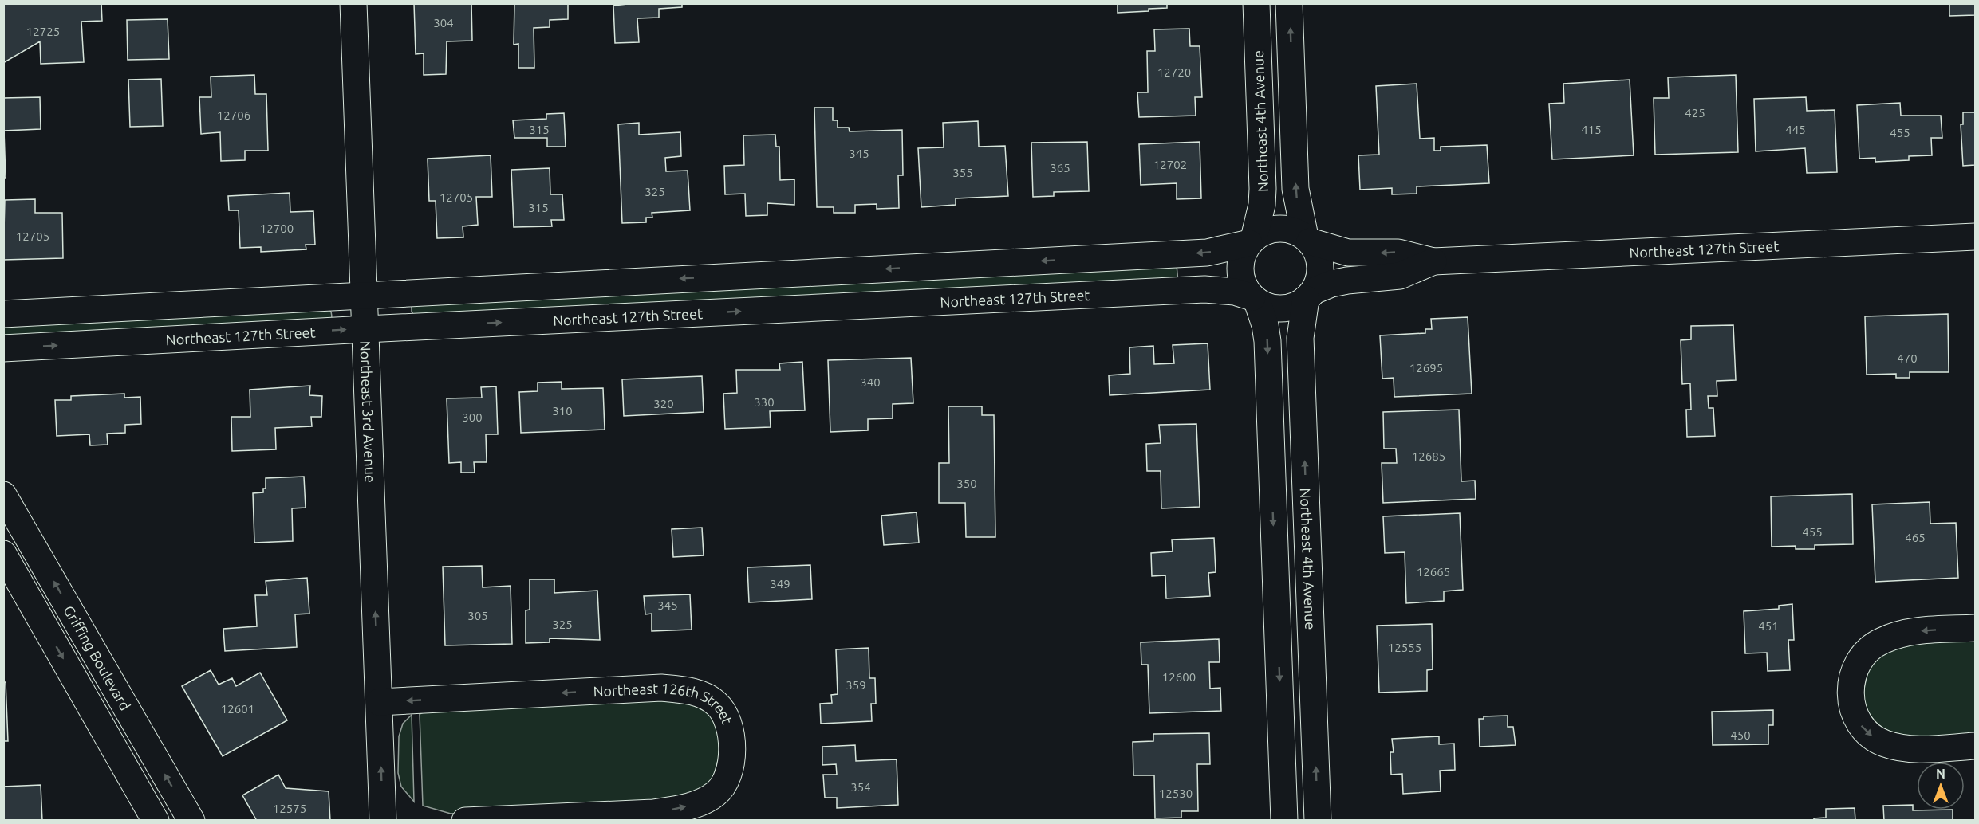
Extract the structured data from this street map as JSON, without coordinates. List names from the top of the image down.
{
  "streets": {
    "street": [
      "Northeast 4th Avenue",
      "Northeast 127th Street",
      "Northeast 3rd Avenue",
      "Griffing Boulevard",
      "Northeast 126th Street"
    ]
  },
  "crossings": [
    ["Northeast 4th Avenue", "Northeast 127th Street"],
    ["Northeast 127th Street", "Northeast 3rd Avenue"],
    ["Northeast 3rd Avenue", "Northeast 126th Street"]
  ],
  "one_way": ["Northeast 3rd Avenue"],
  "house_numbers": [
    "304",
    "12725",
    "12720",
    "425",
    "12706",
    "315",
    "415",
    "445",
    "455",
    "345",
    "12702",
    "365",
    "355",
    "325",
    "12705",
    "315",
    "12700",
    "12705",
    "470",
    "12695",
    "340",
    "330",
    "320",
    "310",
    "300",
    "12685",
    "350",
    "455",
    "465",
    "12665",
    "349",
    "345",
    "305",
    "325",
    "451",
    "12555",
    "12600",
    "359",
    "12601",
    "450",
    "354",
    "12530",
    "12575"
  ],
  "north": "top"
}
